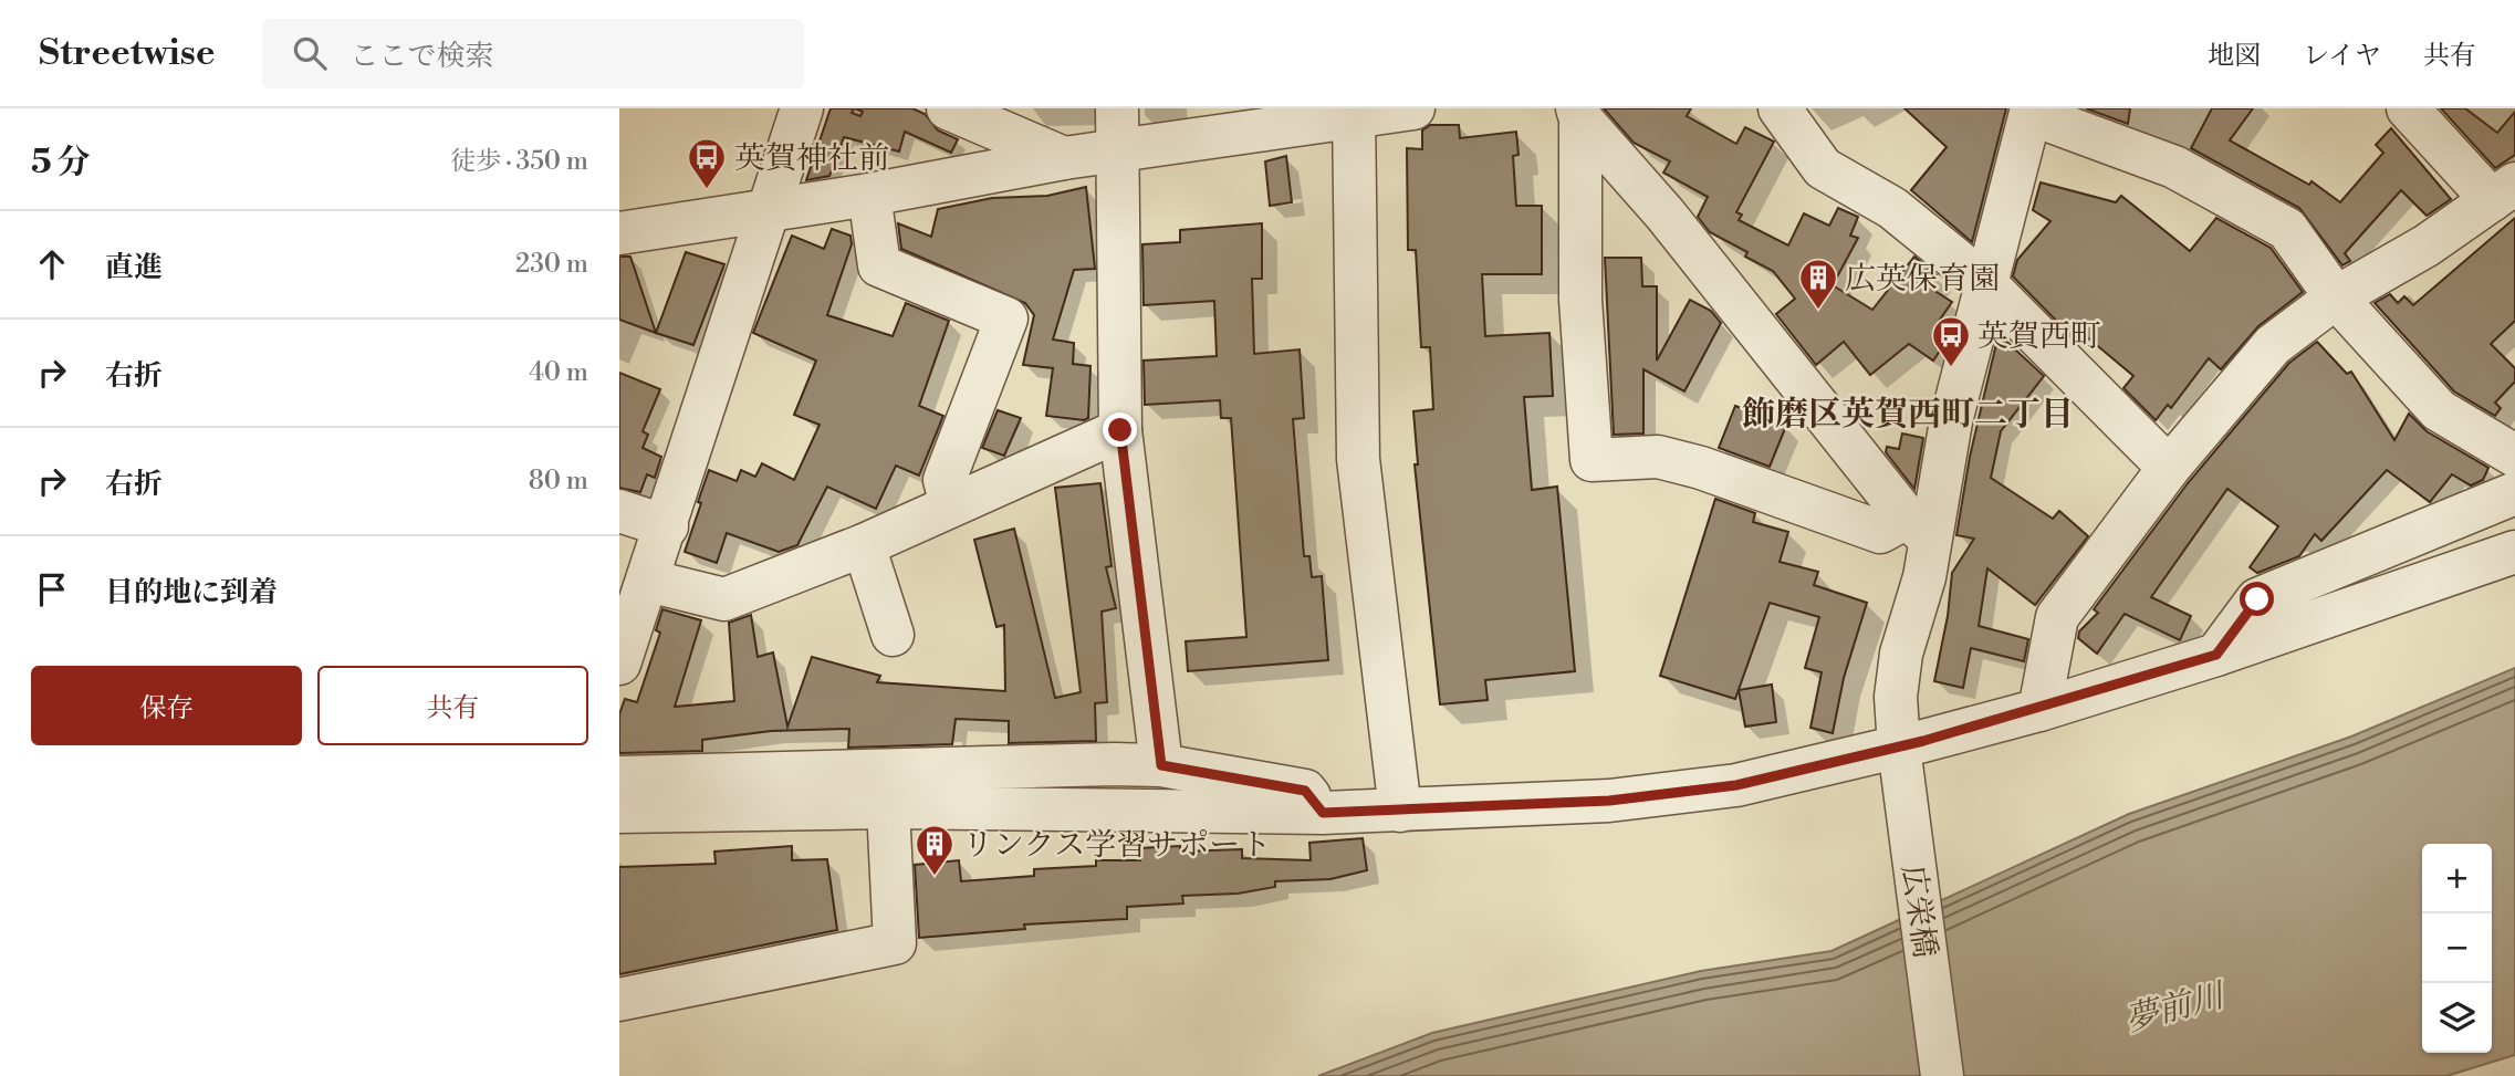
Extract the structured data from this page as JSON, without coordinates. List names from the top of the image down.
{
  "streets": {
    "street": ["広栄橋"]
  },
  "districts": ["飾磨区英賀西町二丁目"],
  "water": ["夢前川"],
  "places": {
    "bus stop": ["英賀神社前", "英賀西町"],
    "building": ["広英保育園", "リンクス学習サポート"]
  },
  "page": {
    "header": "Streetwise",
    "search": "ここで検索",
    "nav": ["地図", "レイヤ", "共有"],
    "heading": ["5 分", "徒歩 · 350 m"],
    "list": [
      ["直進", "230 m"],
      ["右折", "40 m"],
      ["右折", "80 m"],
      "目的地に到着"
    ],
    "buttons": ["保存", "共有"],
    "map_buttons": ["+", "−"]
  }
}
